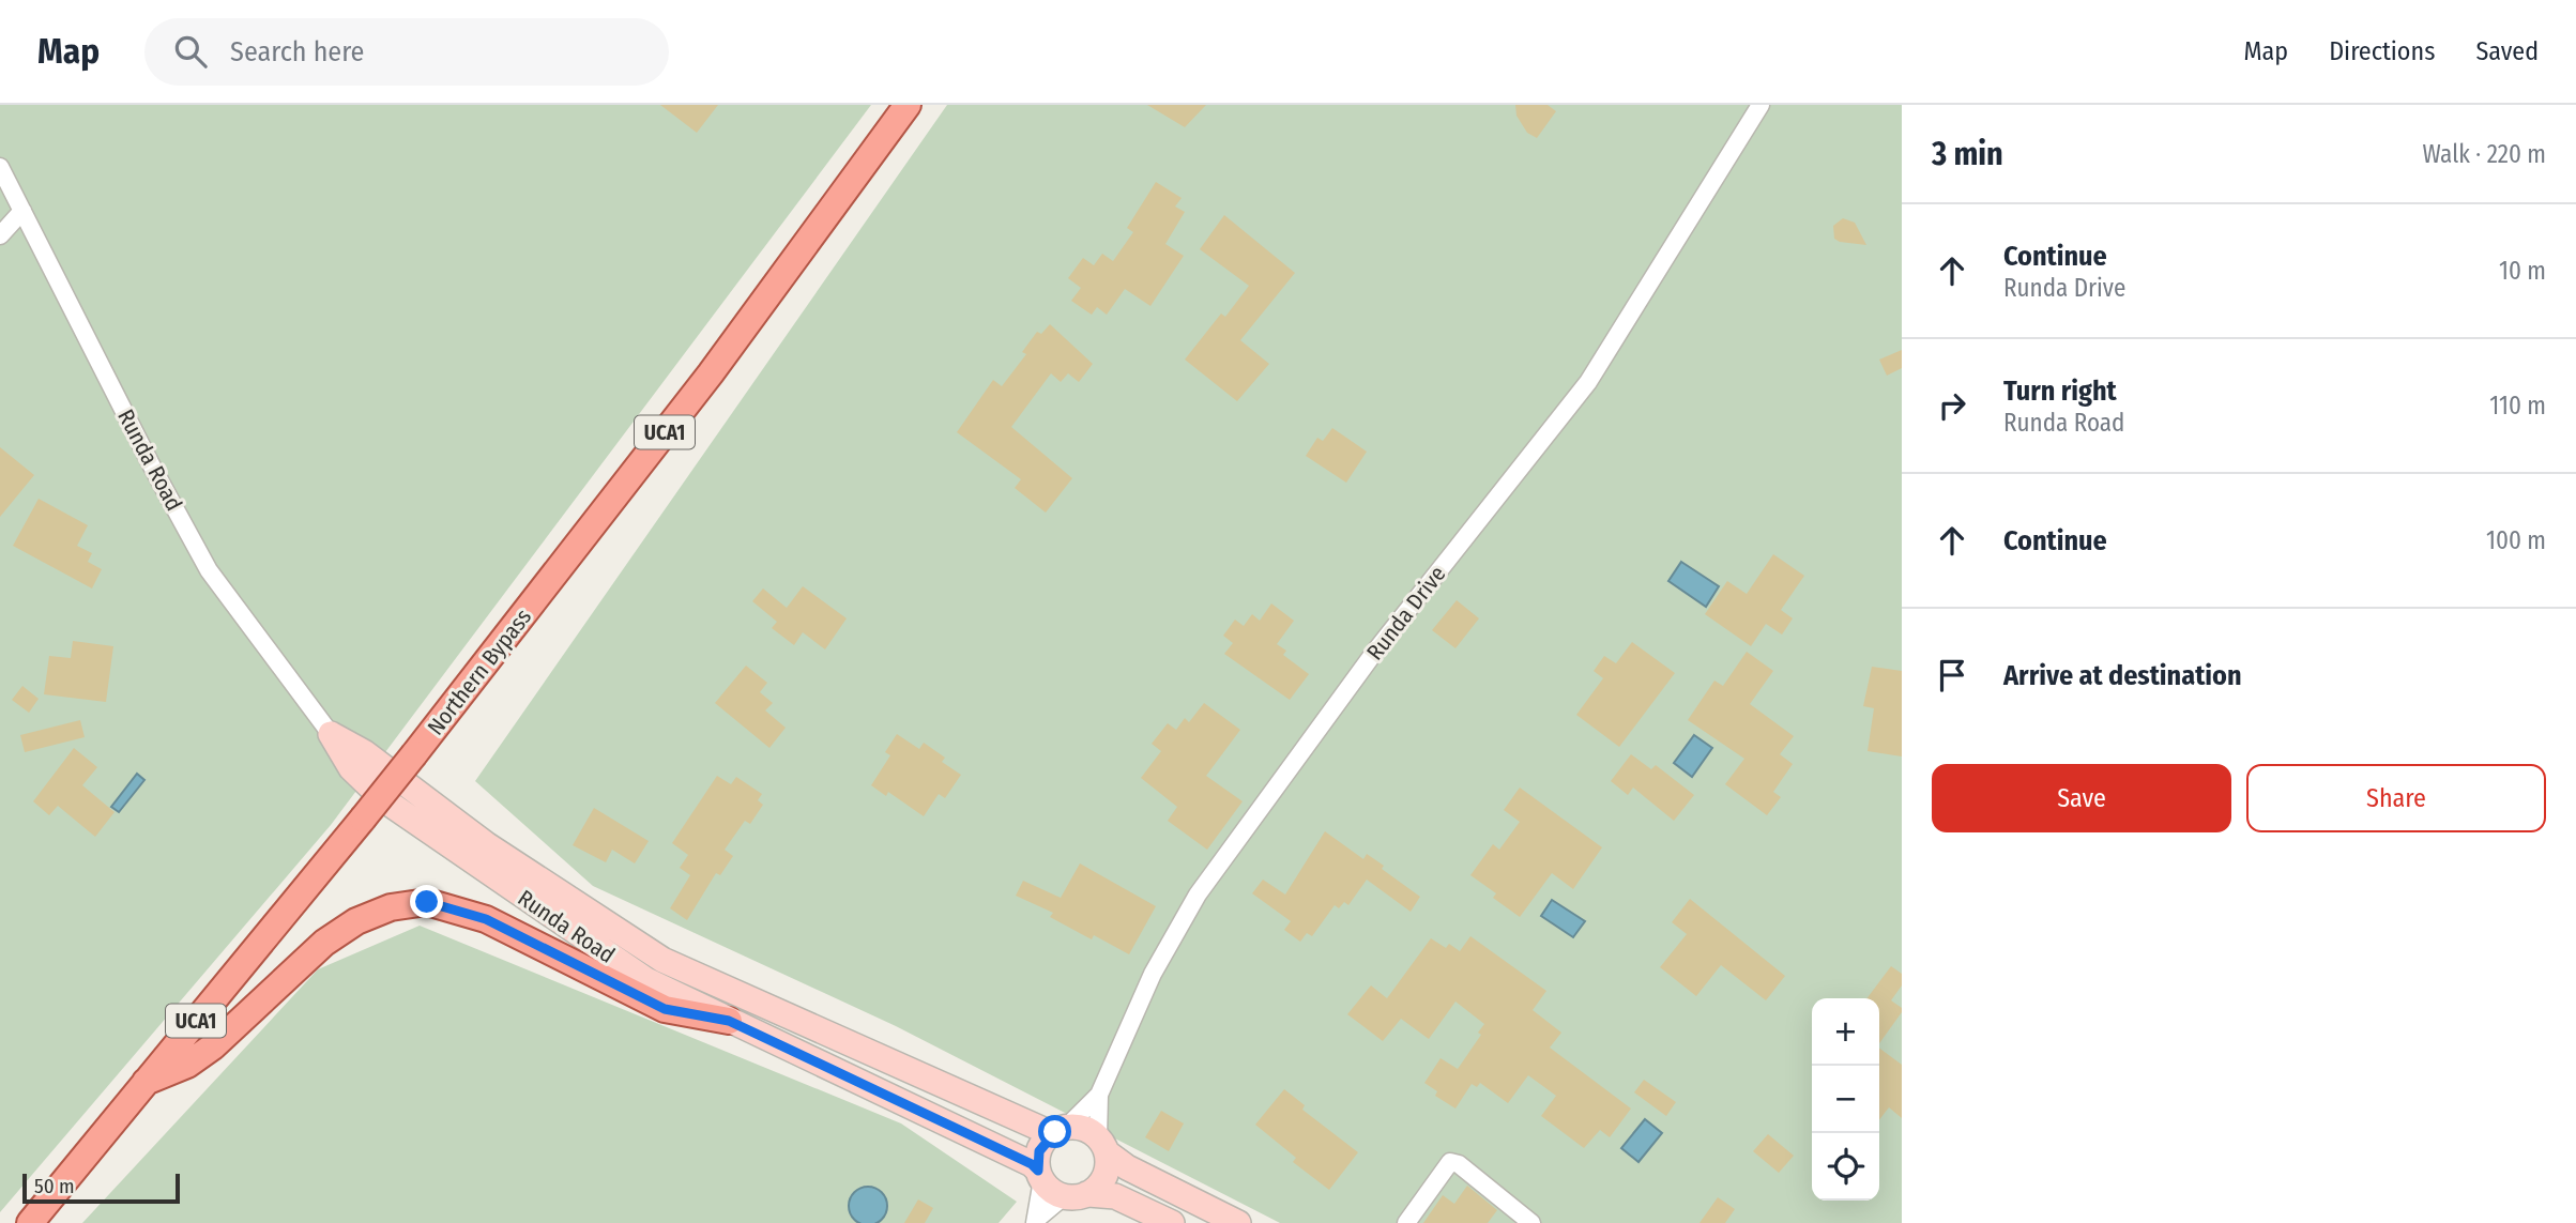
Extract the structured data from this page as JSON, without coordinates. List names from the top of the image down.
{
  "streets": {
    "main road": ["UCA1", "Northern Bypass"],
    "street": ["Runda Road", "Runda Drive"]
  },
  "crossings": [
    ["Runda Road", "Runda Drive"]
  ],
  "scale_bar": "50 m",
  "page": {
    "header": "Map",
    "search": "Search here",
    "nav": ["Map", "Directions", "Saved"],
    "heading": ["3 min", "Walk · 220 m"],
    "list": [
      ["Continue", "Runda Drive", "10 m"],
      ["Turn right", "Runda Road", "110 m"],
      ["Continue", "100 m"],
      "Arrive at destination"
    ],
    "buttons": ["Save", "Share"],
    "map_buttons": ["+", "−"],
    "scale": "50 m"
  }
}
